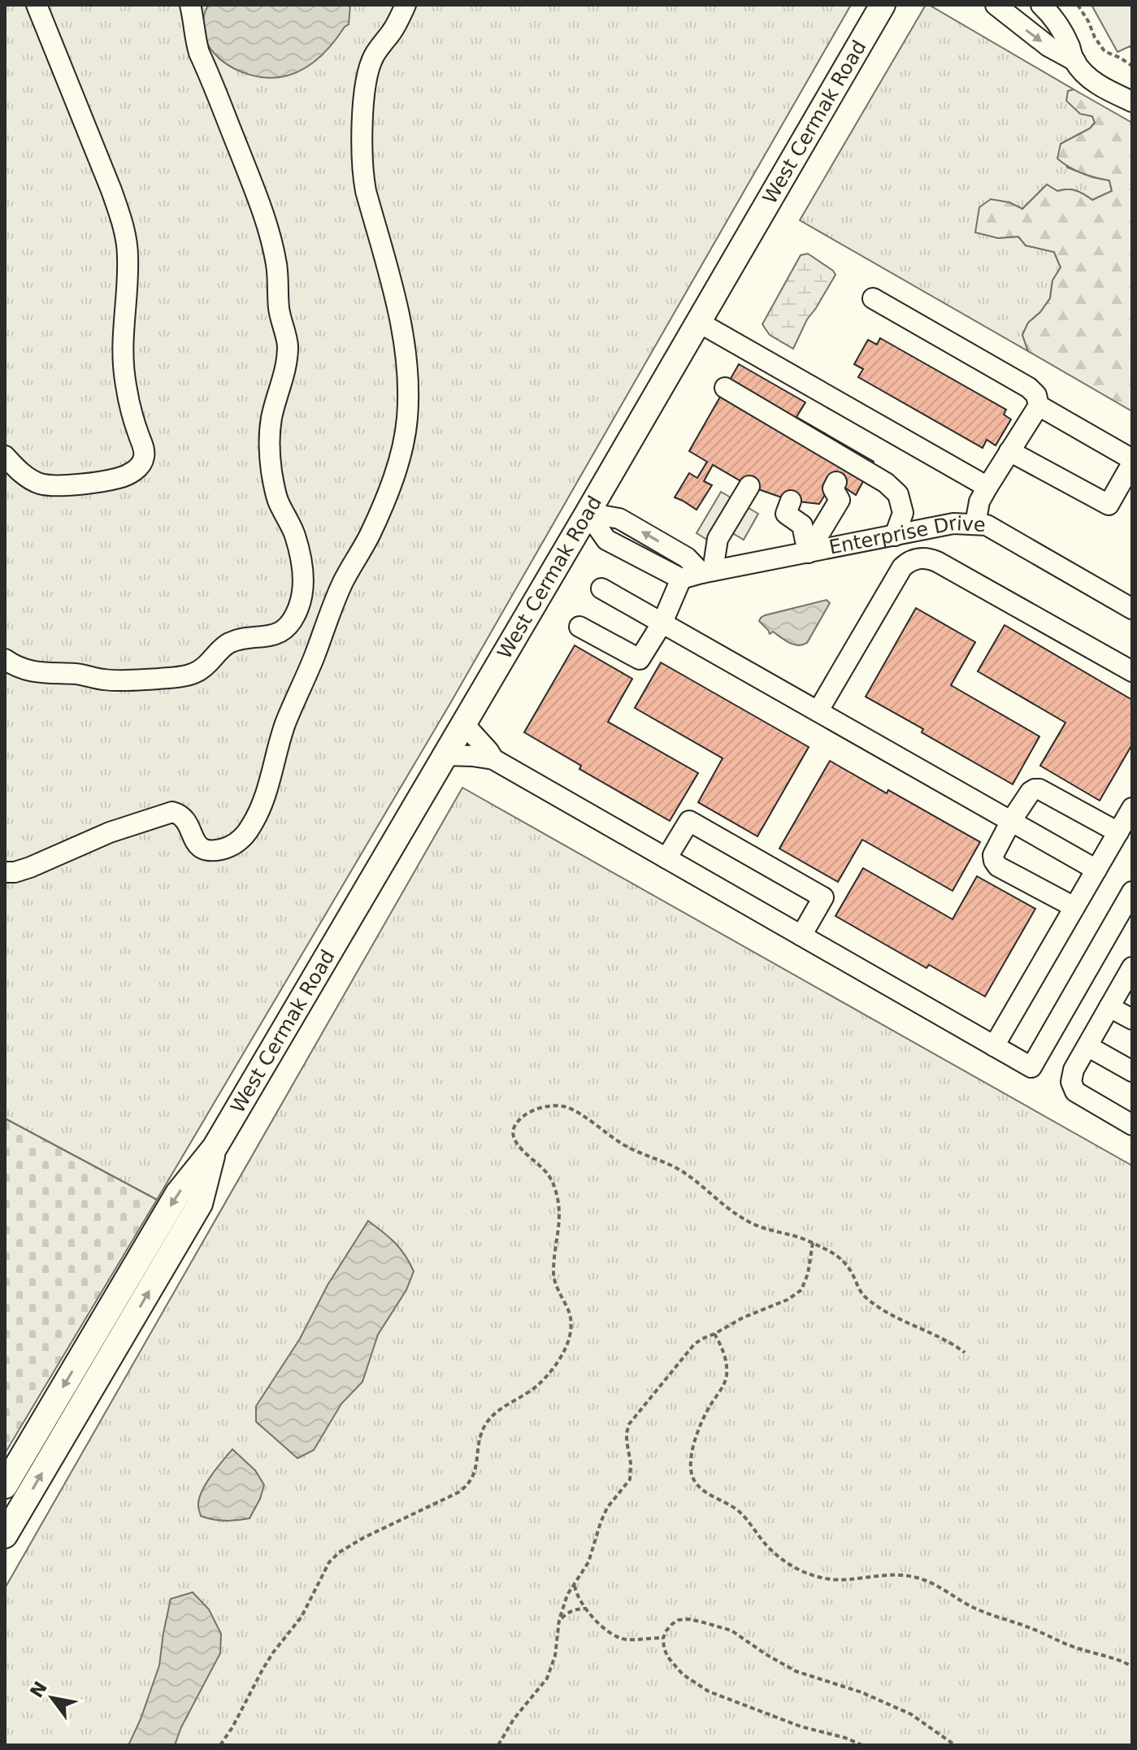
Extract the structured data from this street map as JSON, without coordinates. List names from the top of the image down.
{
  "streets": {
    "main road": ["West Cermak Road"],
    "street": ["Enterprise Drive"]
  },
  "north": "top left"
}
